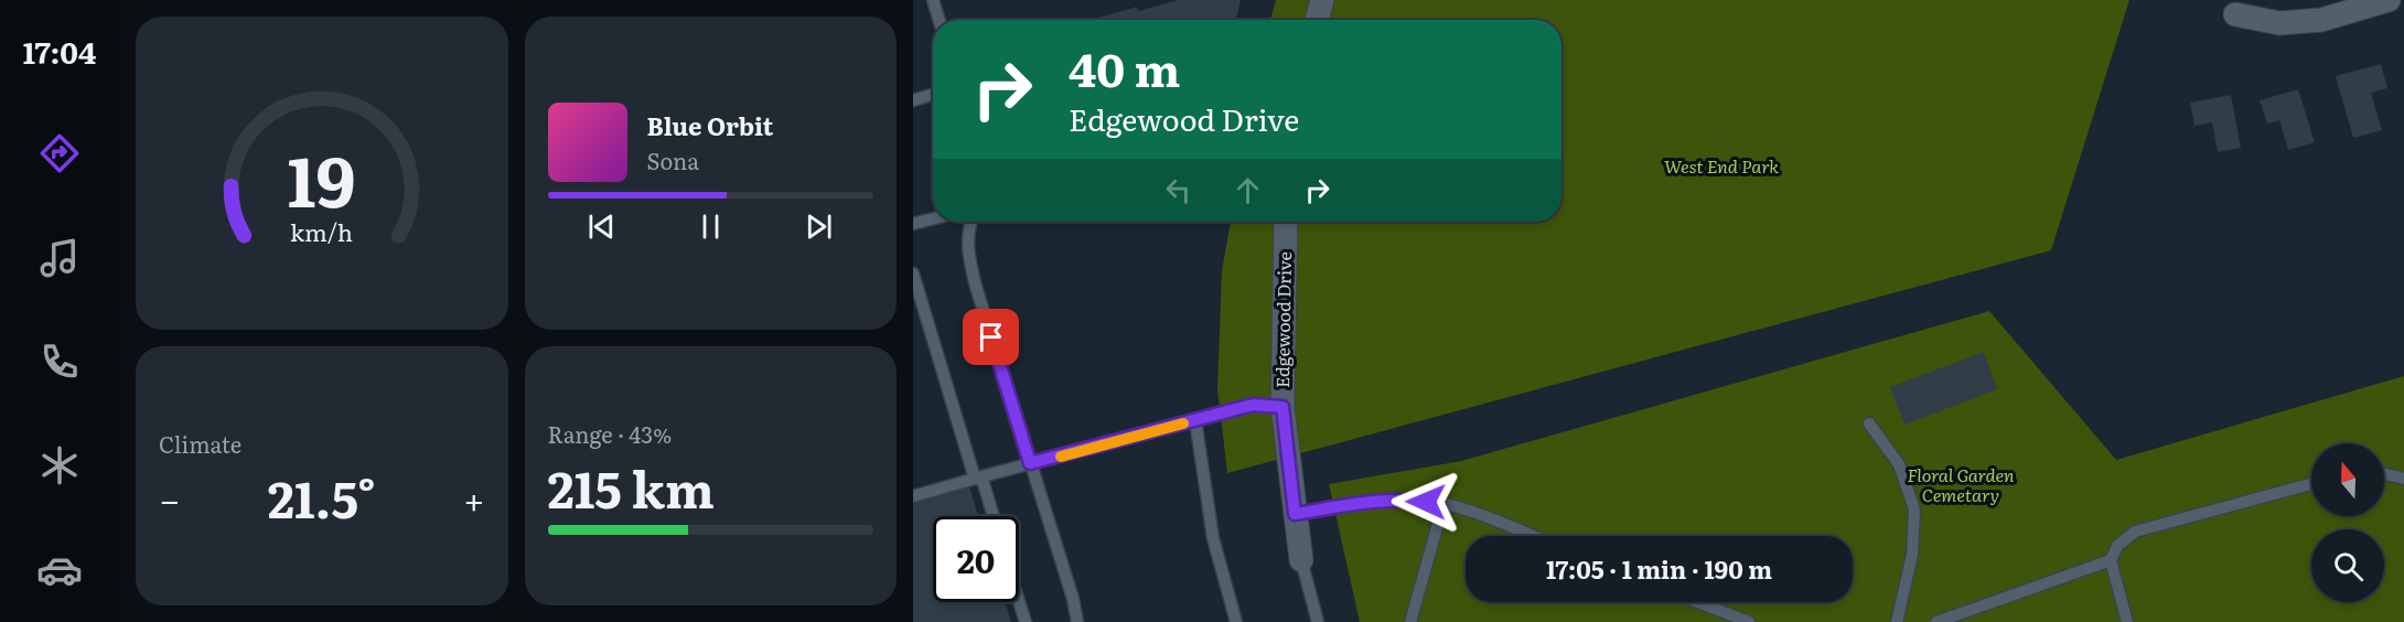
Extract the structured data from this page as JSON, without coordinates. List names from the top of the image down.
{
  "streets": {
    "street": ["Edgewood Drive"]
  },
  "parks": ["West End Park", "Floral Garden Cemetary"],
  "north": "top",
  "page": {
    "tabs": "17:04",
    "turn": ["40 m", "Edgewood Drive"],
    "song": ["Blue Orbit", "Sona"],
    "tile": [
      "Climate",
      ["Range · 43%", "215 km"]
    ],
    "heat": ["−", "21.5°", "+"],
    "limit": "20",
    "trip": "17:05 · 1 min · 190 m",
    "gauge": ["19", "km/h"]
  }
}
